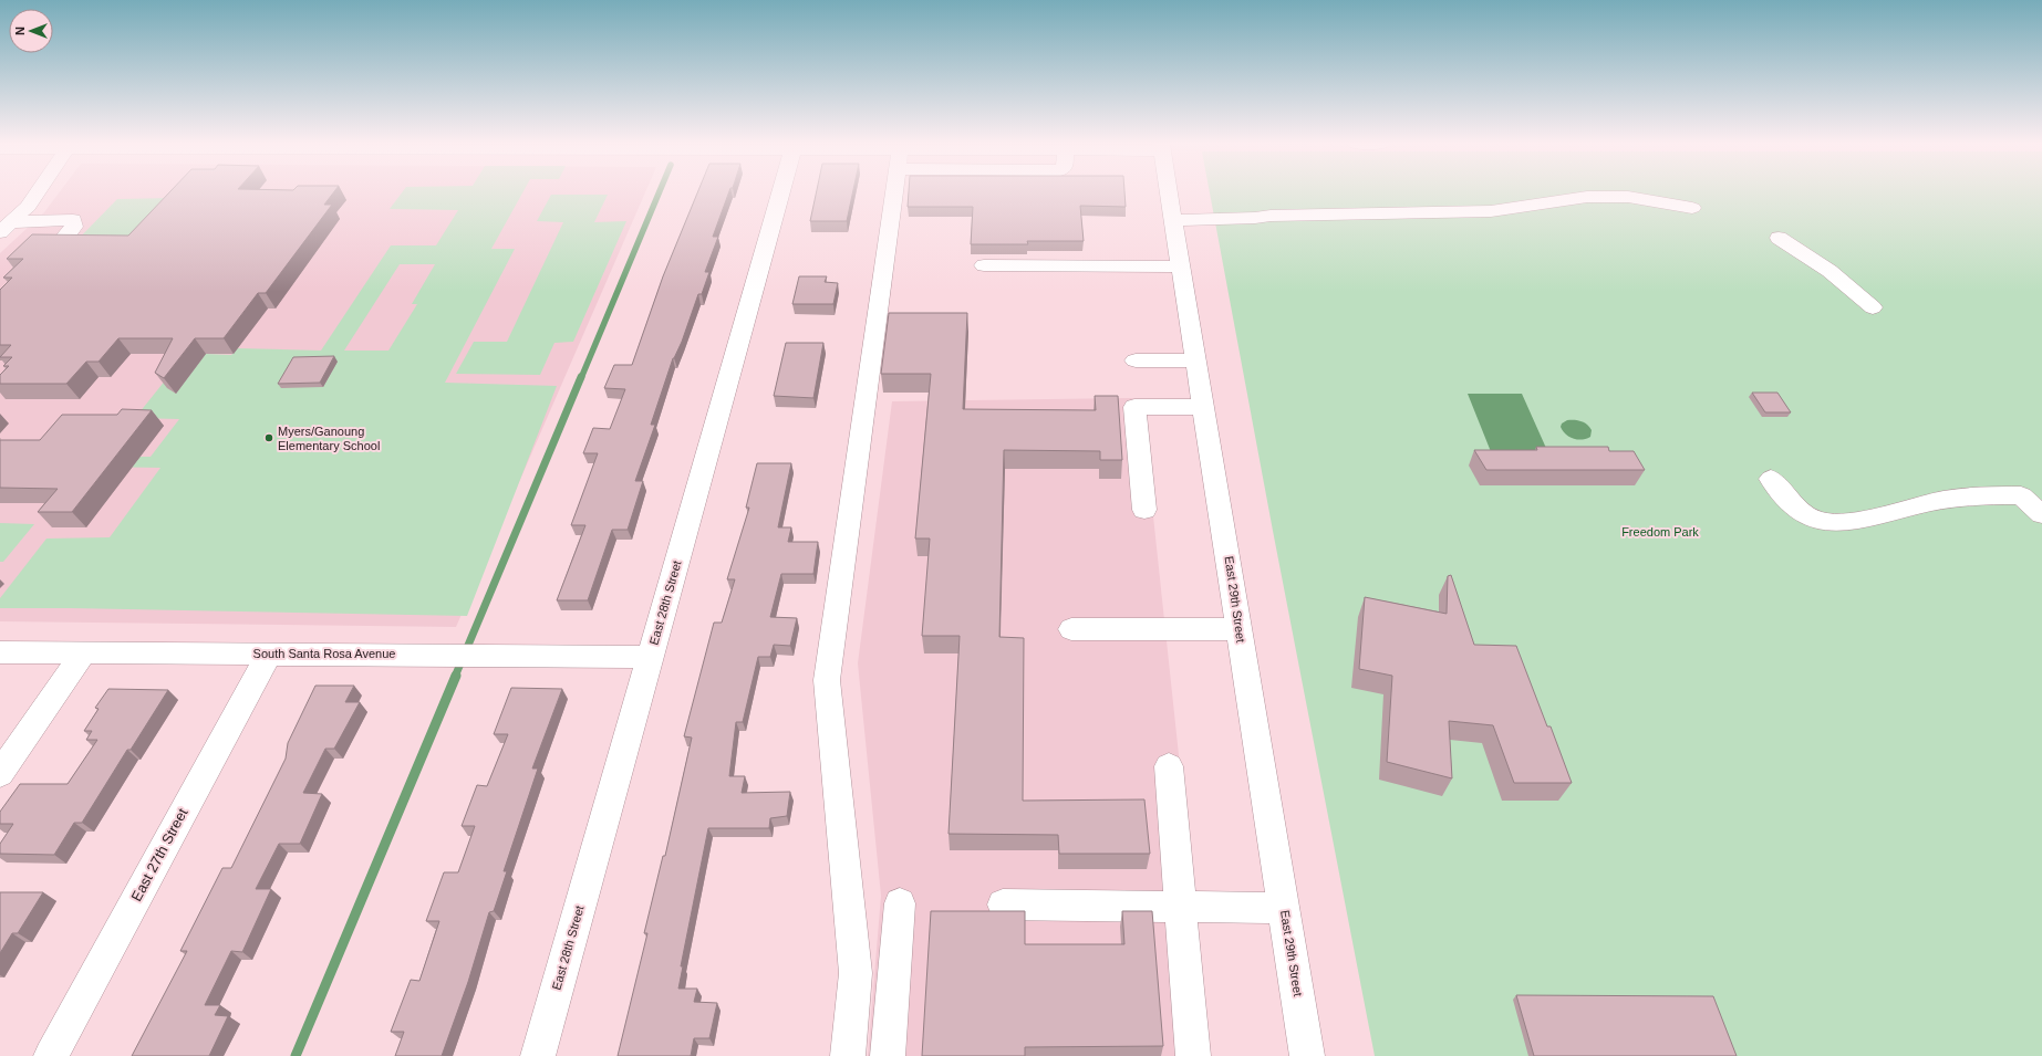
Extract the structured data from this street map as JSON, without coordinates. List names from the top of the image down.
{
  "streets": {
    "street": [
      "East 29th Street",
      "East 28th Street",
      "South Santa Rosa Avenue",
      "East 27th Street"
    ]
  },
  "crossings": [
    ["East 28th Street", "South Santa Rosa Avenue"],
    ["South Santa Rosa Avenue", "East 27th Street"]
  ],
  "parks": ["Freedom Park"],
  "places": ["Myers/Ganoung Elementary School"],
  "north": "left"
}
